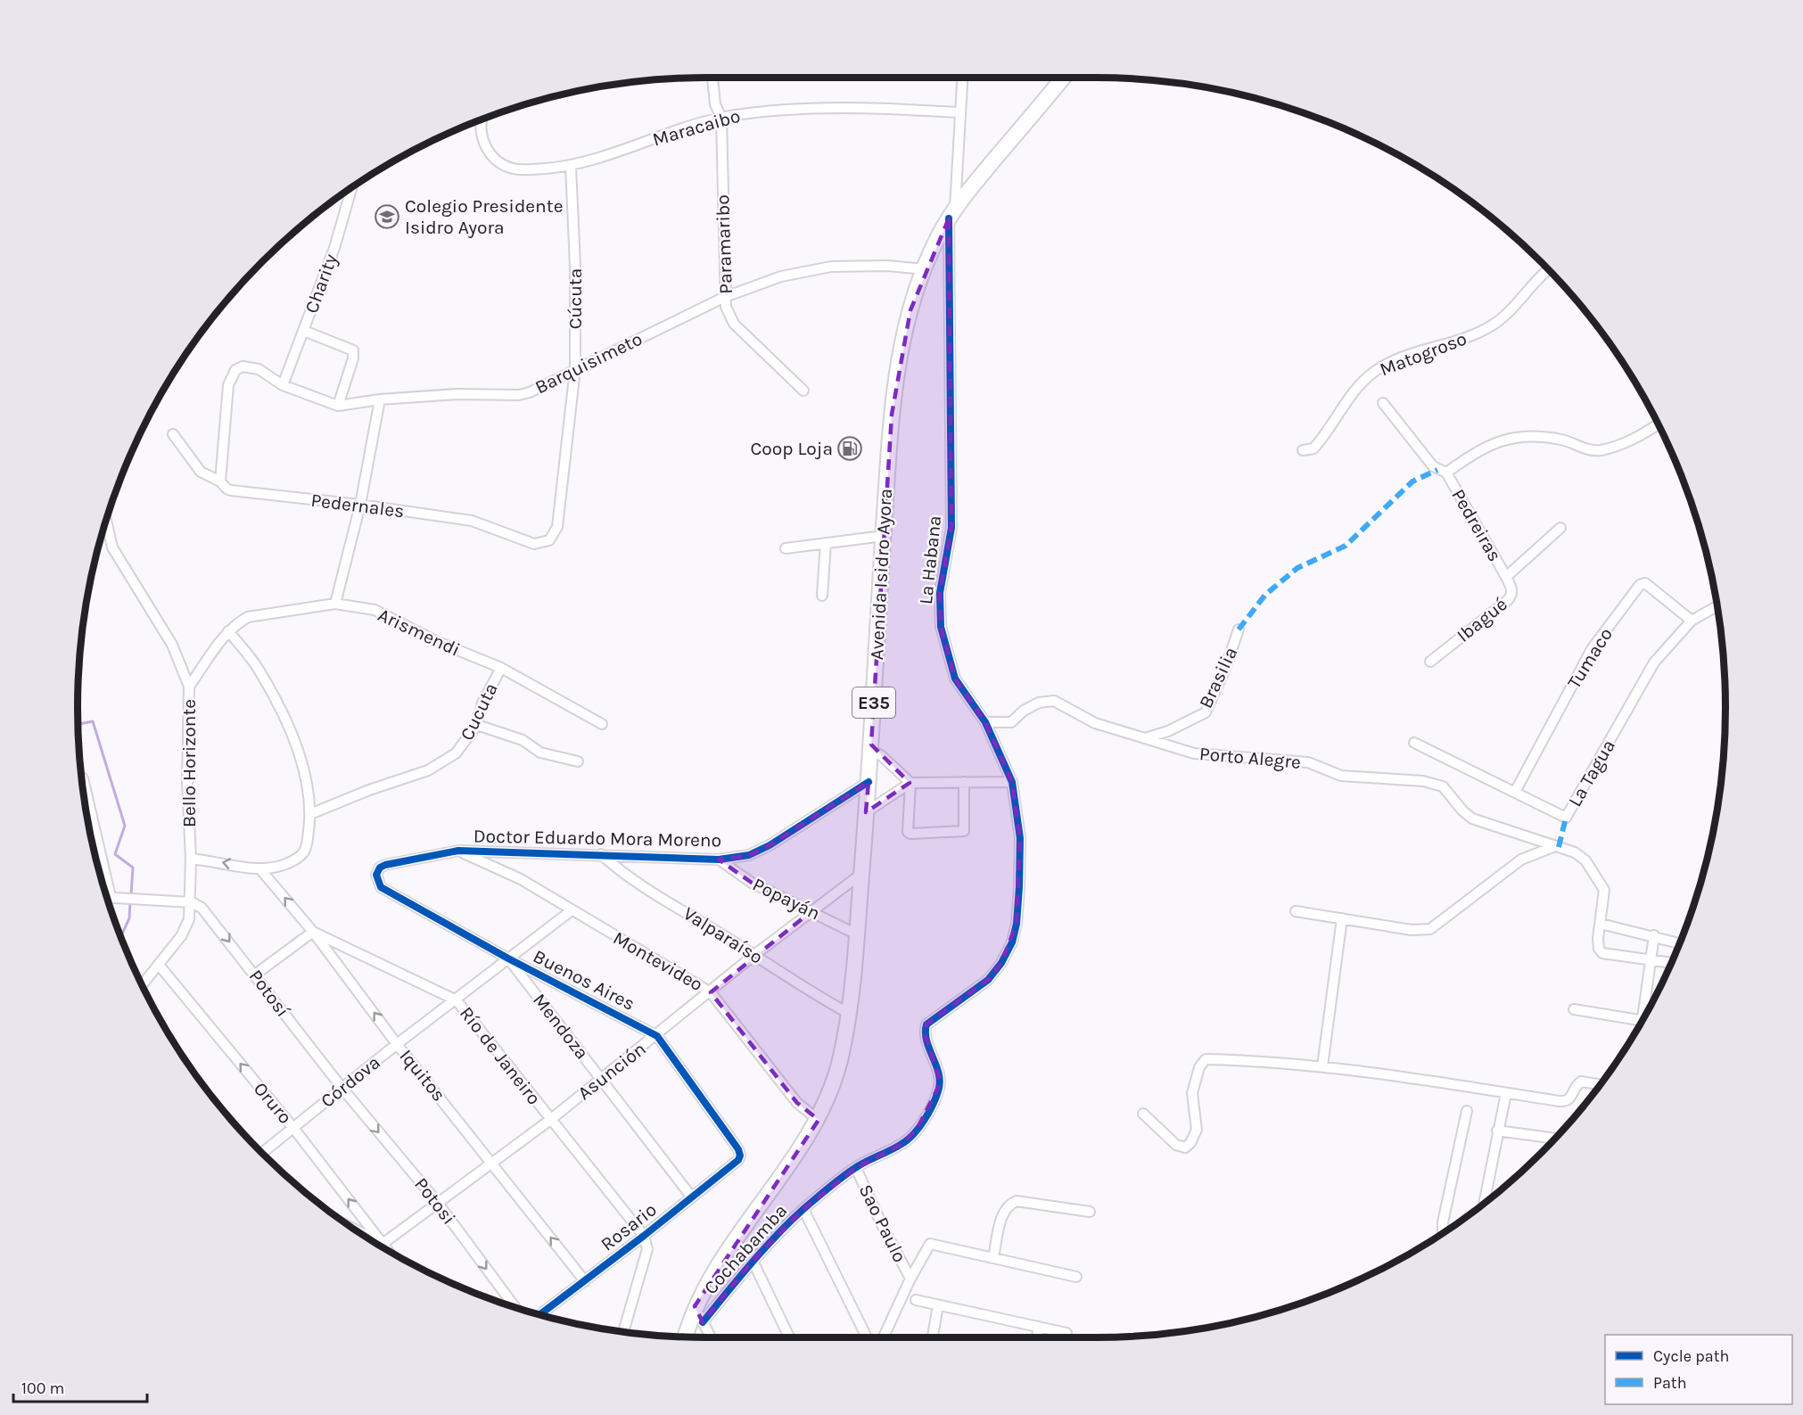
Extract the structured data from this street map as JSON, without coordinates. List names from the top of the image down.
{
  "streets": {
    "main road": ["Avenida Isidro Ayora", "E35"],
    "street": [
      "Maracaibo",
      "Paramaribo",
      "Charity",
      "Cúcuta",
      "Matogroso",
      "Barquisimeto",
      "Pedernales",
      "Pedreiras",
      "La Habana",
      "Ibagué",
      "Arismendi",
      "Tumaco",
      "Brasilia",
      "Cucuta",
      "Porto Alegre",
      "Bello Horizonte",
      "La Tagua",
      "Doctor Eduardo Mora Moreno",
      "Popayán",
      "Valparaíso",
      "Montevideo",
      "Buenos Aires",
      "Potosí",
      "Mendoza",
      "Río de Janeiro",
      "Asunción",
      "Iquitos",
      "Córdova",
      "Oruro",
      "Potosi",
      "Sao Paulo",
      "Rosario",
      "Cochabamba"
    ]
  },
  "crossings": [
    ["Maracaibo", "Paramaribo"],
    ["Maracaibo", "Cúcuta"],
    ["Maracaibo", "La Habana"],
    ["Paramaribo", "Barquisimeto"],
    ["Charity", "Barquisimeto"],
    ["Cúcuta", "Barquisimeto"],
    ["Cúcuta", "Pedernales"],
    ["Barquisimeto", "Pedernales"],
    ["Barquisimeto", "Avenida Isidro Ayora"],
    ["Pedreiras", "Ibagué"],
    ["La Habana", "Avenida Isidro Ayora"],
    ["La Habana", "Cochabamba"],
    ["Avenida Isidro Ayora", "Doctor Eduardo Mora Moreno"],
    ["Avenida Isidro Ayora", "Popayán"],
    ["Avenida Isidro Ayora", "Valparaíso"],
    ["Avenida Isidro Ayora", "Montevideo"],
    ["Avenida Isidro Ayora", "Asunción"],
    ["Arismendi", "Cucuta"],
    ["Arismendi", "Bello Horizonte"],
    ["Tumaco", "La Tagua"],
    ["Brasilia", "Porto Alegre"],
    ["Bello Horizonte", "Potosí"],
    ["Bello Horizonte", "Oruro"],
    ["Doctor Eduardo Mora Moreno", "Popayán"],
    ["Doctor Eduardo Mora Moreno", "Valparaíso"],
    ["Doctor Eduardo Mora Moreno", "Montevideo"],
    ["Doctor Eduardo Mora Moreno", "Buenos Aires"],
    ["Popayán", "Asunción"],
    ["Valparaíso", "Asunción"],
    ["Montevideo", "Asunción"],
    ["Montevideo", "Córdova"],
    ["Buenos Aires", "Mendoza"],
    ["Buenos Aires", "Asunción"],
    ["Buenos Aires", "Córdova"],
    ["Buenos Aires", "Rosario"],
    ["Potosí", "Córdova"],
    ["Potosí", "Potosi"],
    ["Mendoza", "Asunción"],
    ["Mendoza", "Córdova"],
    ["Mendoza", "Rosario"],
    ["Río de Janeiro", "Asunción"],
    ["Río de Janeiro", "Iquitos"],
    ["Río de Janeiro", "Córdova"],
    ["Río de Janeiro", "Rosario"],
    ["Asunción", "Iquitos"],
    ["Asunción", "Oruro"],
    ["Asunción", "Potosi"],
    ["Iquitos", "Córdova"],
    ["Iquitos", "Rosario"],
    ["Córdova", "Oruro"],
    ["Córdova", "Potosi"],
    ["Sao Paulo", "Cochabamba"]
  ],
  "one_way": [
    "Potosí",
    "Iquitos",
    "Oruro",
    "Potosi"
  ],
  "places": {
    "school or university": ["Colegio Presidente Isidro Ayora"],
    "fuel station": ["Coop Loja"]
  },
  "legend": ["Cycle path", "Path"],
  "scale_bar": "100 m"
}
